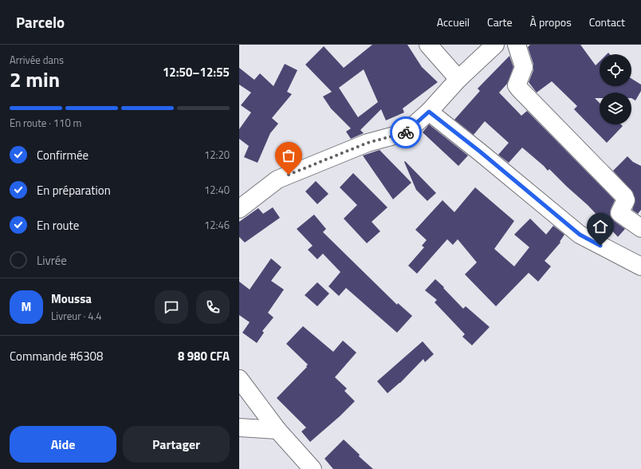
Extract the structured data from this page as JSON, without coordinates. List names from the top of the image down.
{
  "page": {
    "header": "Parcelo",
    "nav": [
      "Accueil",
      "Carte",
      "À propos",
      "Contact"
    ],
    "heading": ["2 min", "Arrivée dans", "12:50–12:55"],
    "panel": [
      "Moussa",
      "Livreur · 4.4",
      "Commande #6308",
      "8 980 CFA"
    ],
    "bar": "En route · 110 m",
    "list": [
      ["Confirmée", "12:20"],
      ["En préparation", "12:40"],
      ["En route", "12:46"],
      "Livrée"
    ],
    "round": "M",
    "buttons": ["Aide", "Partager"]
  }
}
